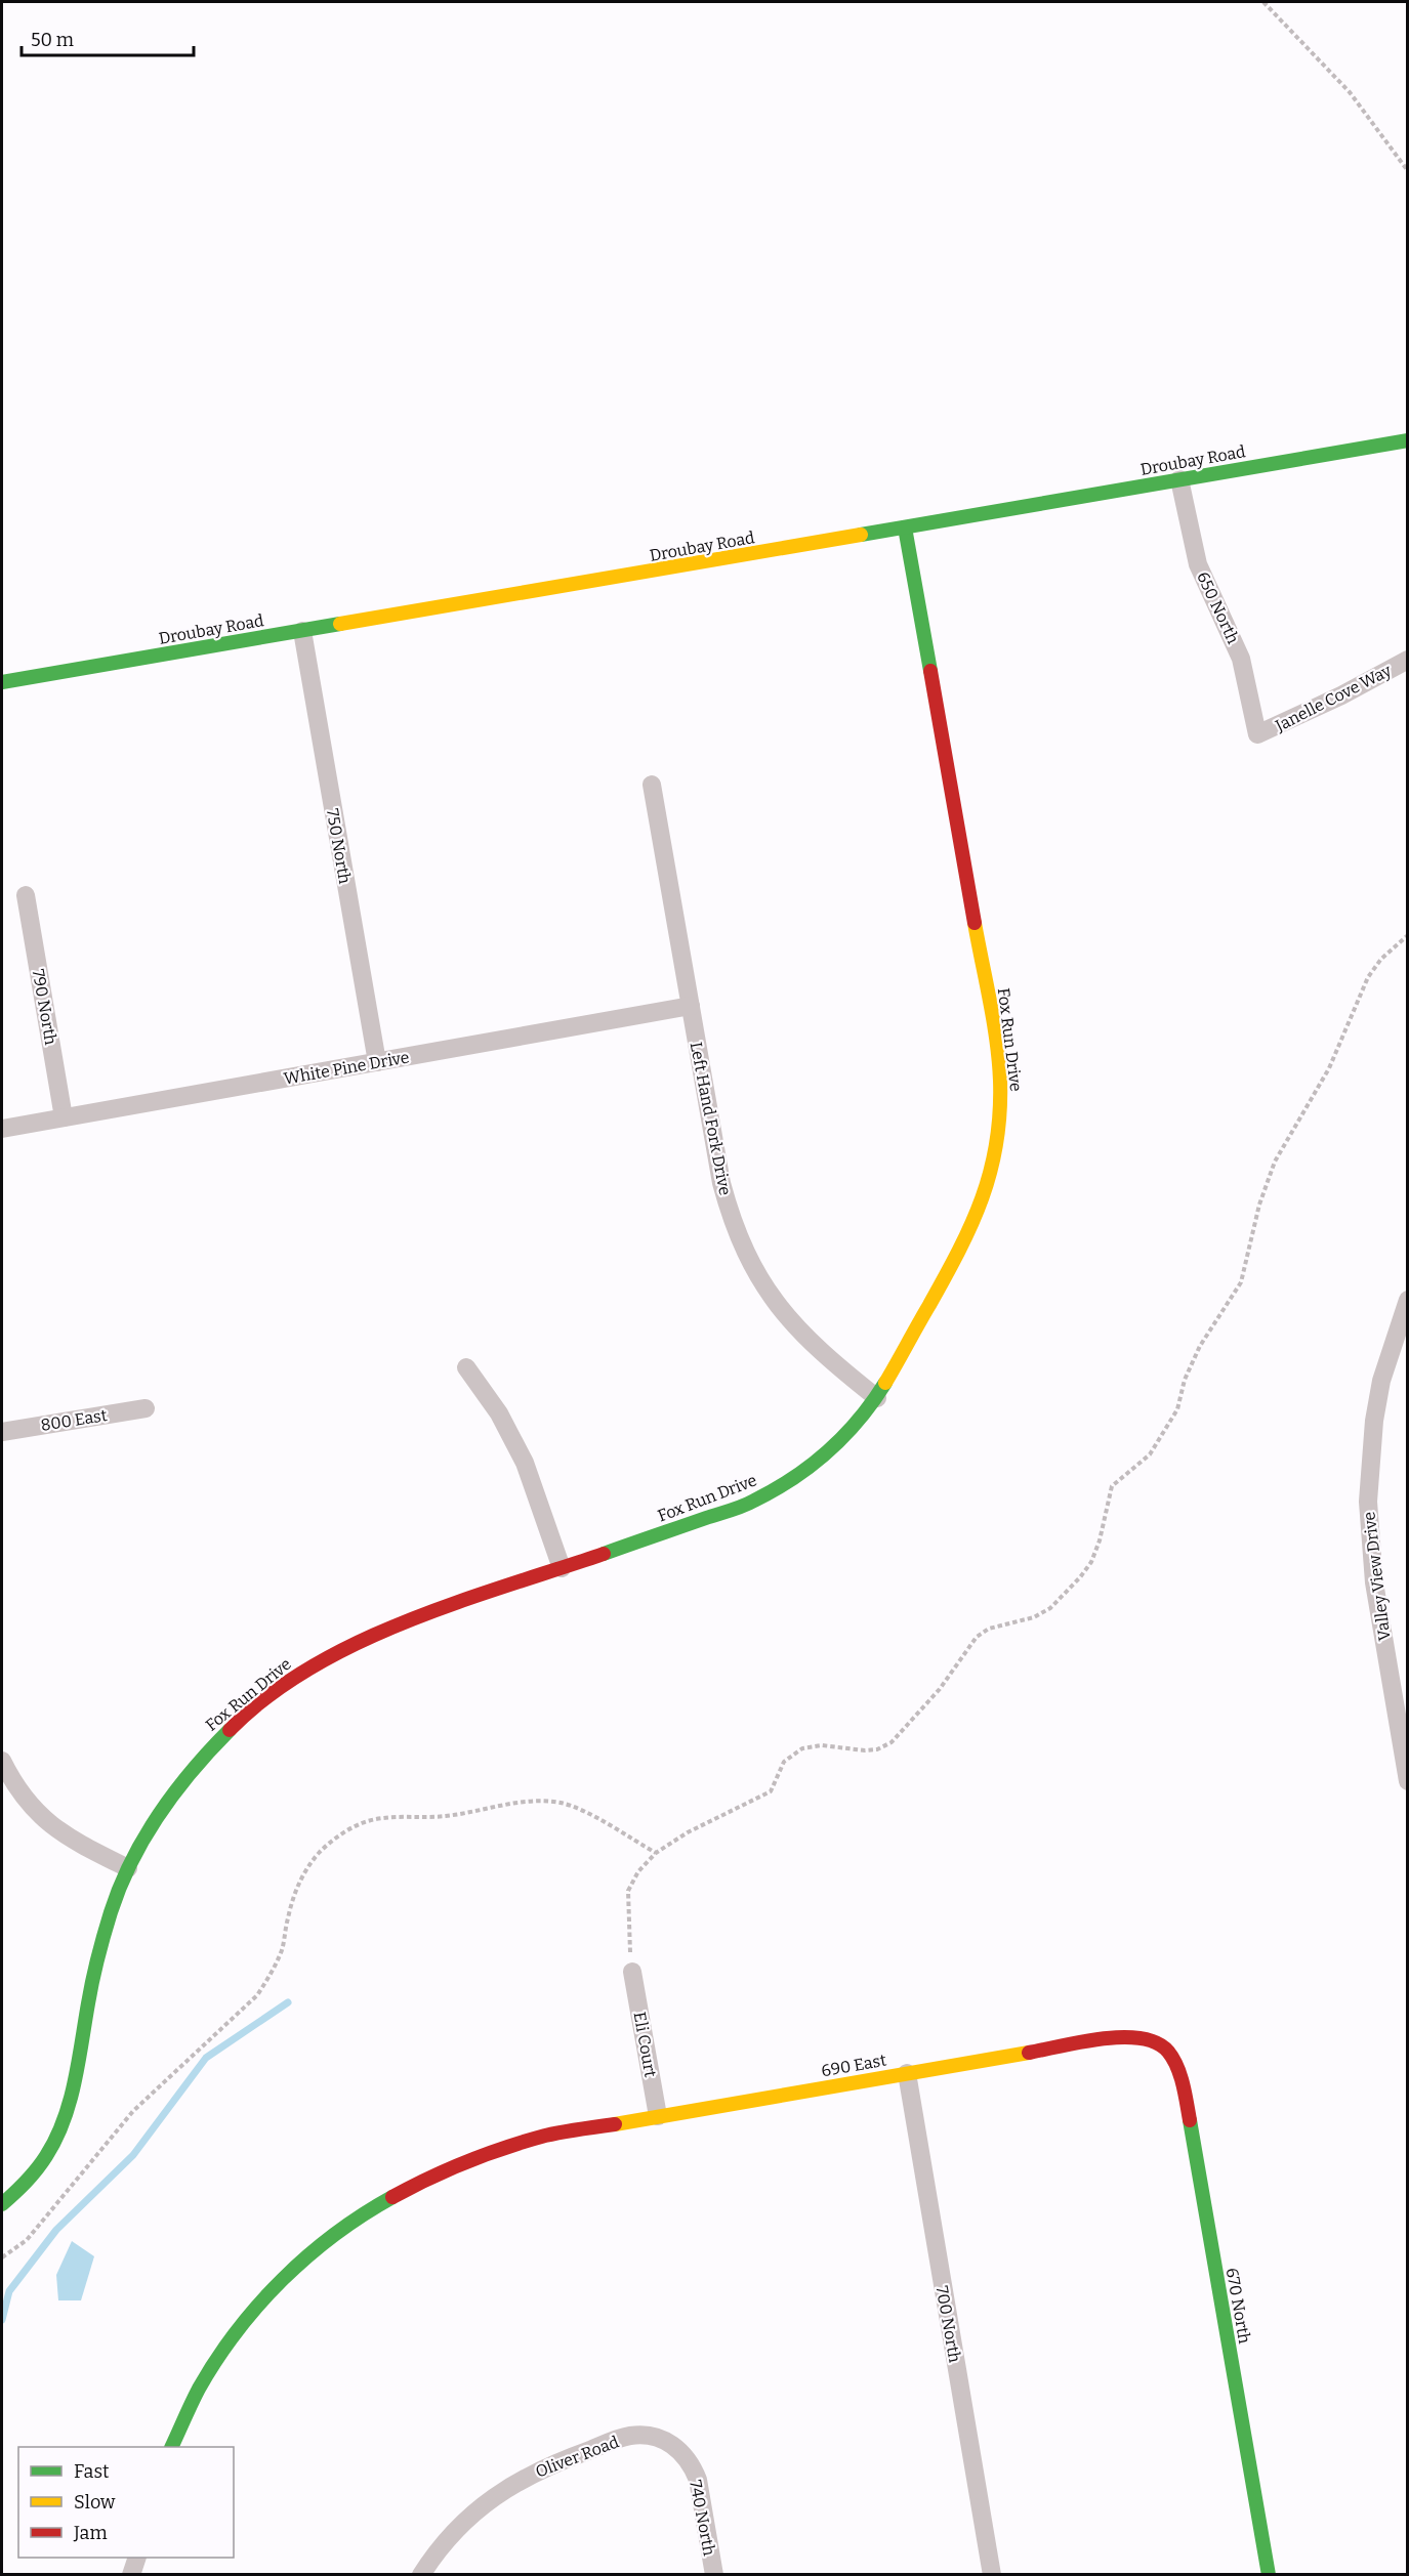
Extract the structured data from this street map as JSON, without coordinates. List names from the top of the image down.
{
  "streets": {
    "street": [
      "Droubay Road",
      "650 North",
      "Janelle Cove Way",
      "750 North",
      "790 North",
      "Fox Run Drive",
      "White Pine Drive",
      "Left Hand Fork Drive",
      "800 East",
      "Valley View Drive",
      "Eli Court",
      "690 East",
      "670 North",
      "700 North",
      "Oliver Road",
      "740 North"
    ]
  },
  "crossings": [
    ["Droubay Road", "650 North"],
    ["Droubay Road", "750 North"],
    ["Droubay Road", "Fox Run Drive"],
    ["650 North", "Janelle Cove Way"],
    ["750 North", "White Pine Drive"],
    ["790 North", "White Pine Drive"],
    ["Fox Run Drive", "Left Hand Fork Drive"],
    ["White Pine Drive", "Left Hand Fork Drive"],
    ["Eli Court", "690 East"],
    ["690 East", "670 North"],
    ["690 East", "700 North"],
    ["Oliver Road", "740 North"]
  ],
  "legend": ["Fast", "Slow", "Jam"],
  "scale_bar": "50 m"
}
